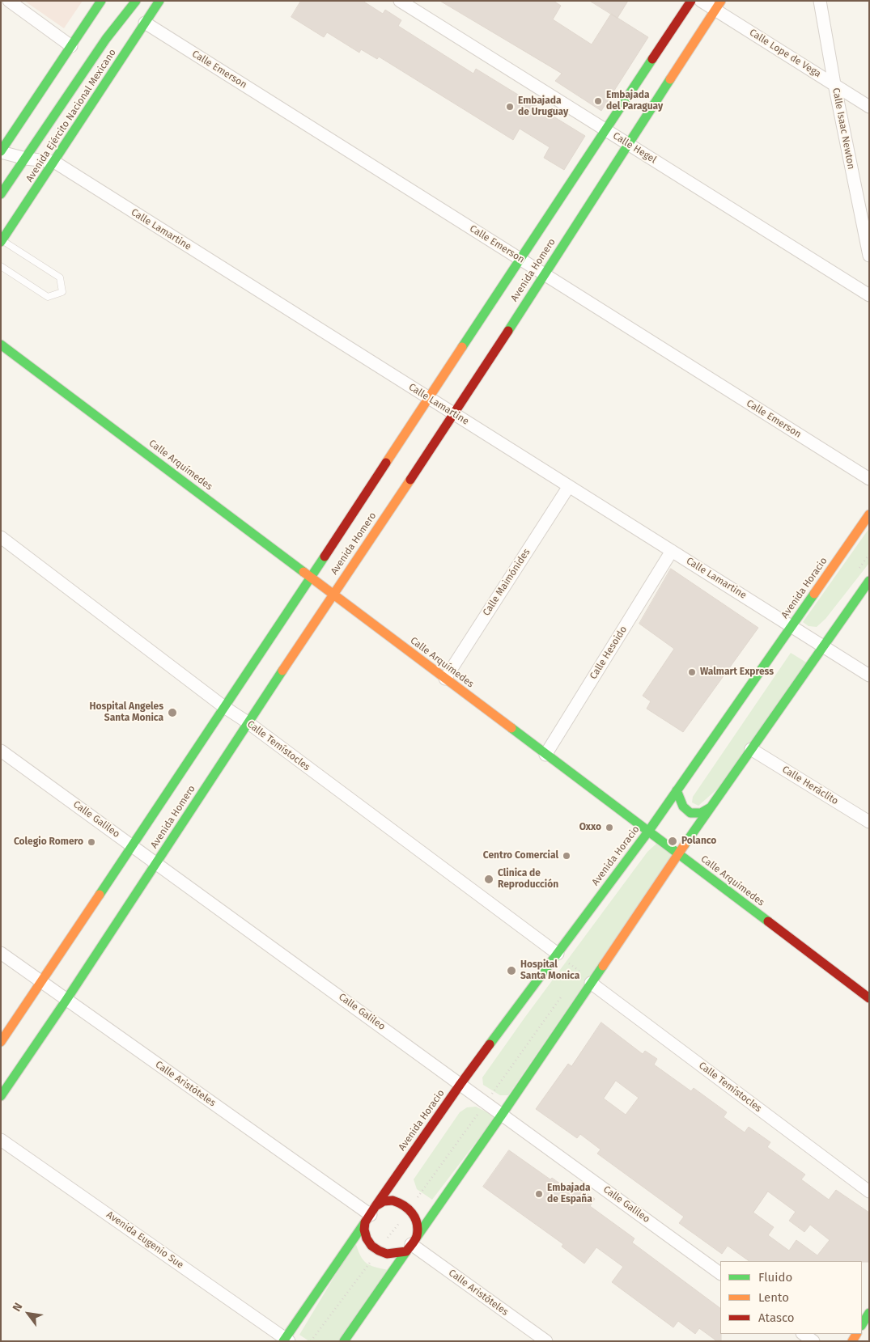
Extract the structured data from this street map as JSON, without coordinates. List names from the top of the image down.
{
  "streets": {
    "street": [
      "Calle Lope de Vega",
      "Calle Emerson",
      "Avenida Ejército Nacional Mexicano",
      "Calle Isaac Newton",
      "Calle Hegel",
      "Calle Lamartine",
      "Avenida Homero",
      "Calle Arquímedes",
      "Calle Maimónides",
      "Avenida Horacio",
      "Calle Hesoido",
      "Calle Temístocles",
      "Calle Heráclito",
      "Calle Galileo",
      "Calle Aristóteles",
      "Avenida Eugenio Sue"
    ]
  },
  "crossings": [
    ["Calle Lope de Vega", "Calle Isaac Newton"],
    ["Calle Lope de Vega", "Avenida Homero"],
    ["Calle Emerson", "Avenida Ejército Nacional Mexicano"],
    ["Calle Emerson", "Avenida Homero"],
    ["Avenida Ejército Nacional Mexicano", "Calle Lamartine"],
    ["Calle Hegel", "Avenida Homero"],
    ["Calle Lamartine", "Avenida Homero"],
    ["Calle Lamartine", "Calle Maimónides"],
    ["Calle Lamartine", "Avenida Horacio"],
    ["Calle Lamartine", "Calle Hesoido"],
    ["Avenida Homero", "Calle Arquímedes"],
    ["Avenida Homero", "Calle Temístocles"],
    ["Avenida Homero", "Calle Galileo"],
    ["Avenida Homero", "Calle Aristóteles"],
    ["Calle Arquímedes", "Calle Maimónides"],
    ["Calle Arquímedes", "Avenida Horacio"],
    ["Calle Arquímedes", "Calle Hesoido"],
    ["Avenida Horacio", "Calle Temístocles"],
    ["Avenida Horacio", "Calle Galileo"],
    ["Avenida Horacio", "Calle Aristóteles"],
    ["Avenida Horacio", "Avenida Eugenio Sue"]
  ],
  "places": [
    "Embajada del Paraguay",
    "Embajada de Uruguay",
    "Walmart Express",
    "Hospital Angeles Santa Monica",
    "Oxxo",
    "Polanco",
    "Colegio Romero",
    "Centro Comercial",
    "Clinica de Reproducción",
    "Hospital Santa Monica",
    "Embajada de España"
  ],
  "legend": ["Fluido", "Lento", "Atasco"],
  "north": "top left"
}
